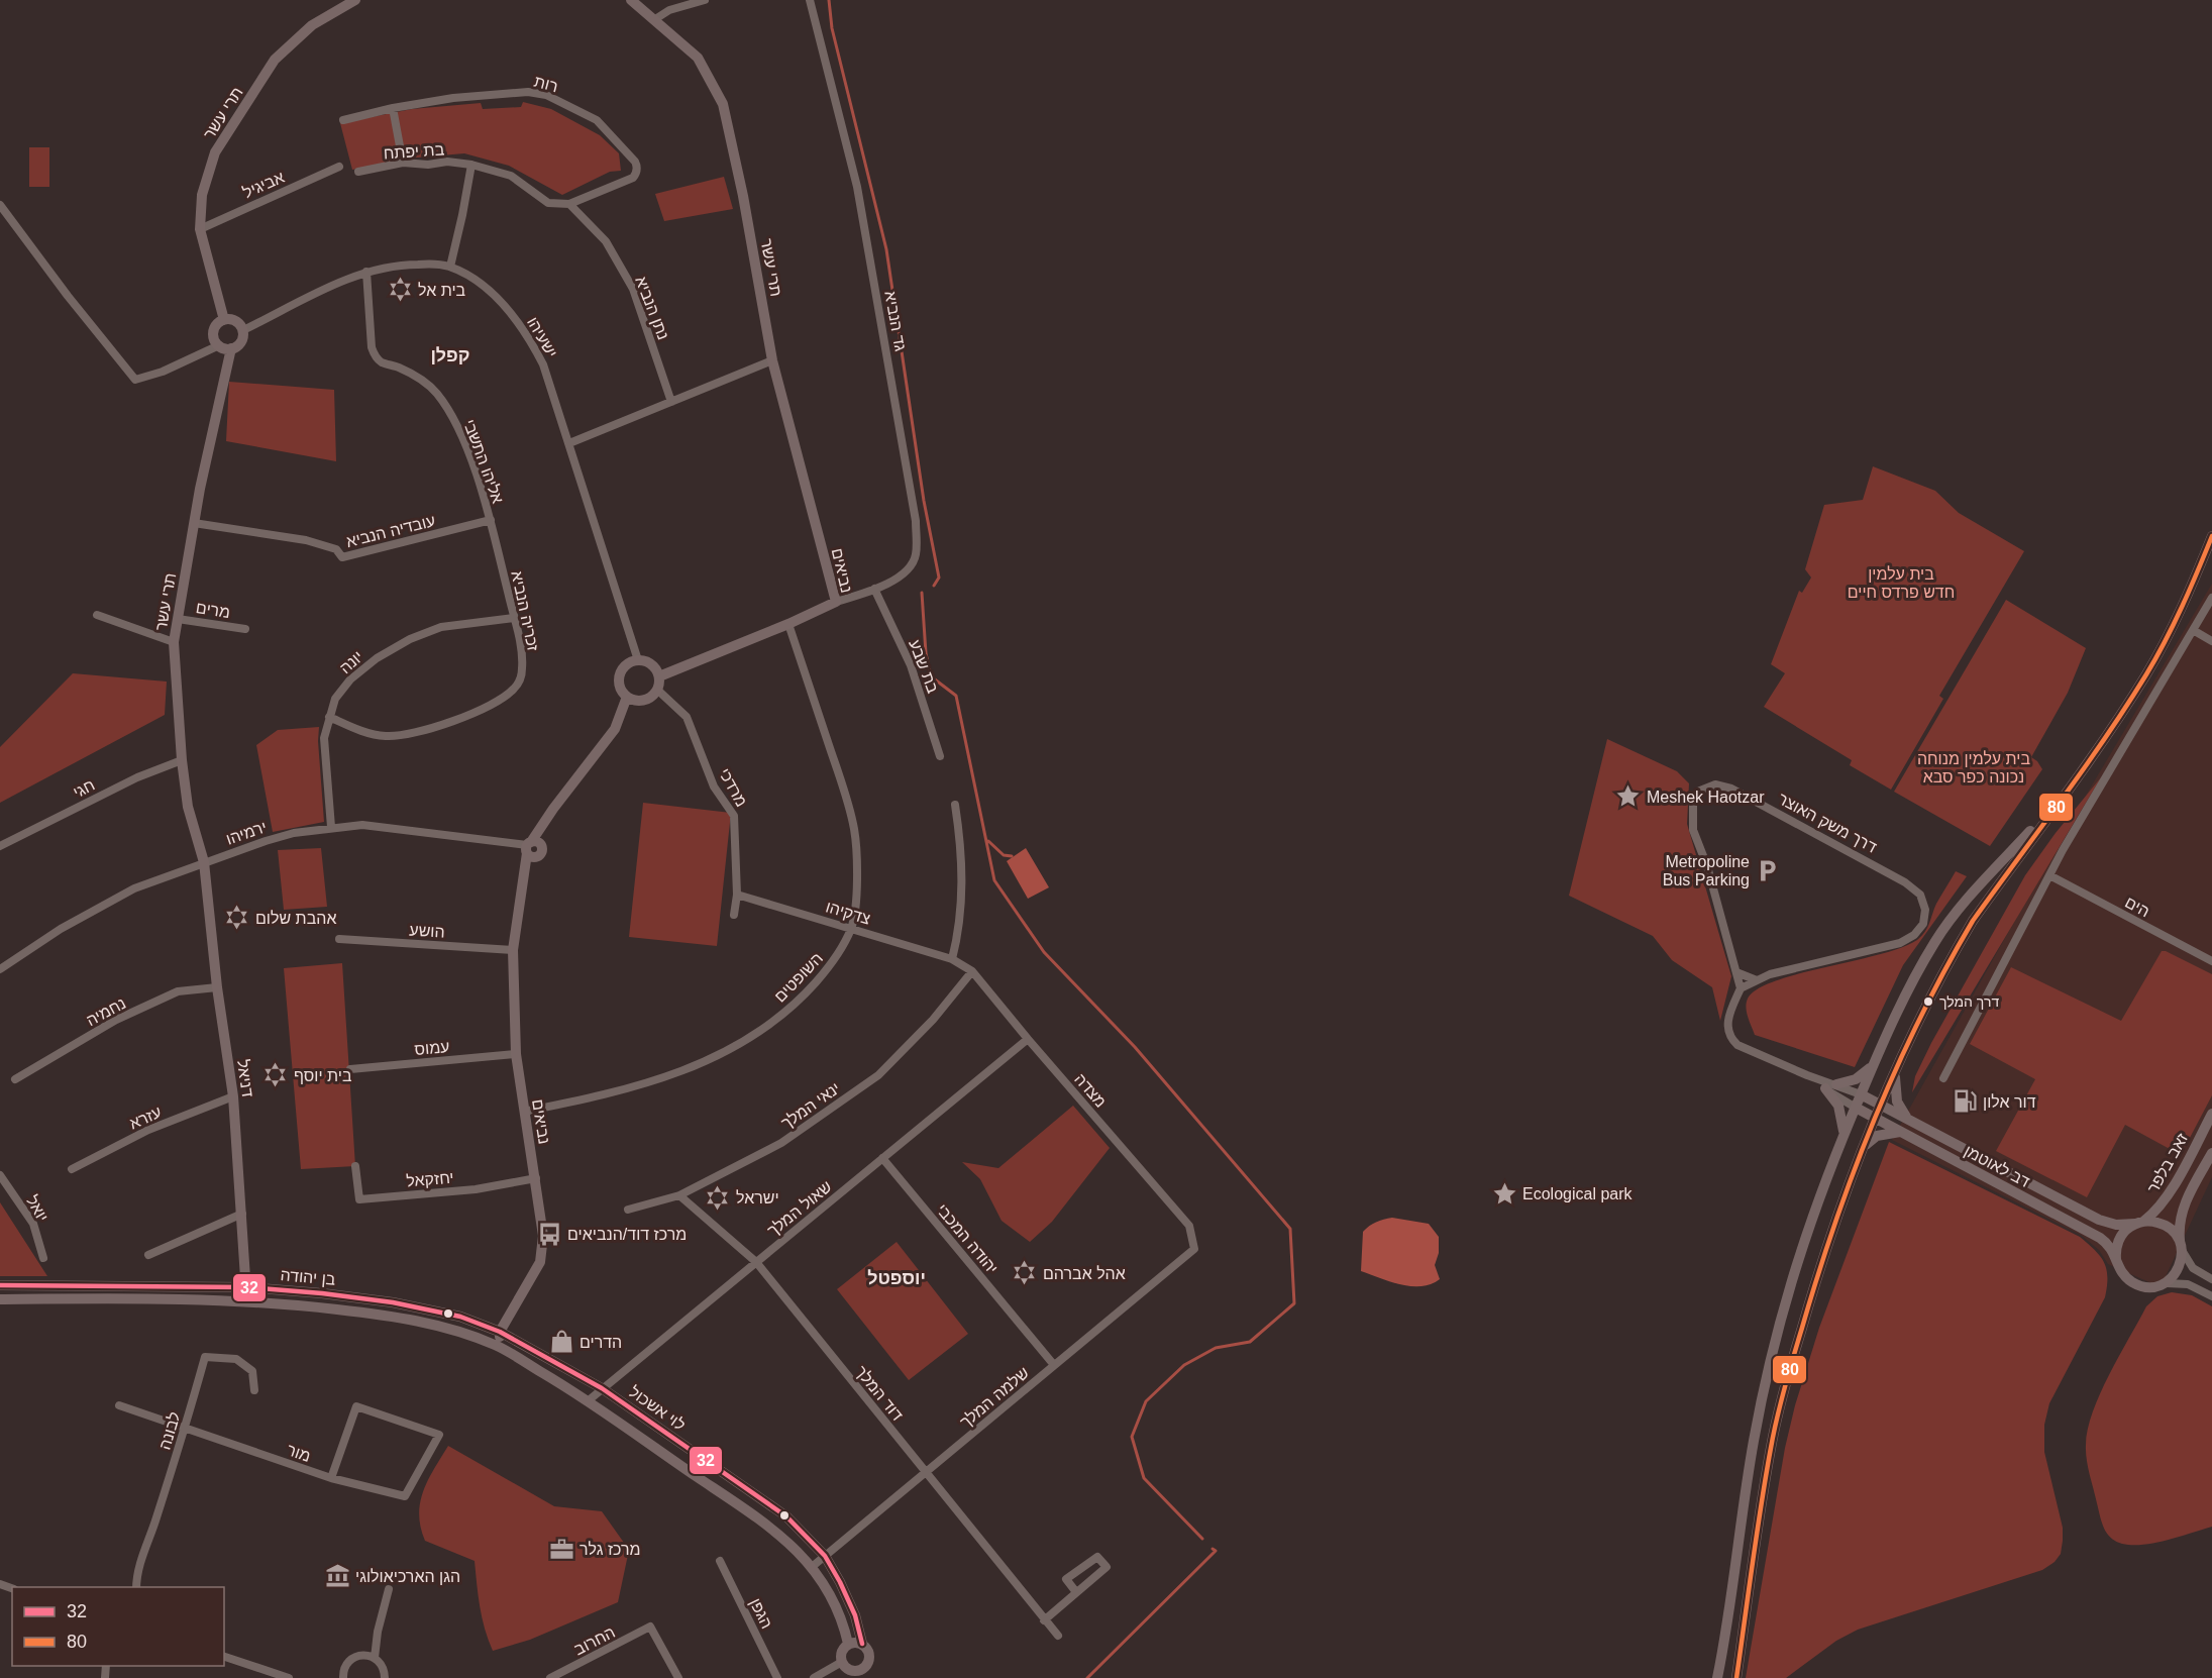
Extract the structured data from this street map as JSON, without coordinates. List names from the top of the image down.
{
  "streets": {
    "street": [
      "רות",
      "תרי עשר",
      "בת יפתח",
      "אביגיל",
      "נתן הנביא",
      "גד הנביא",
      "ישעיהו",
      "אליהו התשבי",
      "עובדיה הנביא",
      "נביאים",
      "מרים",
      "זכריה הנביא",
      "יונה",
      "בת שבע",
      "מרדכי",
      "חגי",
      "דרך משק האוצר",
      "ירמיהו",
      "הים",
      "צדקיהו",
      "הושע",
      "השופטים",
      "נחמיה",
      "עמוס",
      "דניאל",
      "מצדה",
      "ינאי המלך",
      "עזרא",
      "זאב בלפר",
      "דב לאוטמן",
      "יחזקאל",
      "יואל",
      "שאול המלך",
      "יהודה המכבי",
      "בן יהודה",
      "דוד המלך",
      "שלמה המלך",
      "לוי אשכול",
      "לבונה",
      "מור",
      "הגפן",
      "החרוב"
    ]
  },
  "crossings": [
    ["רות", "בת יפתח"],
    ["רות", "נתן הנביא"],
    ["תרי עשר", "אביגיל"],
    ["תרי עשר", "ישעיהו"],
    ["תרי עשר", "עובדיה הנביא"],
    ["תרי עשר", "נביאים"],
    ["תרי עשר", "מרים"],
    ["תרי עשר", "חגי"],
    ["תרי עשר", "ירמיהו"],
    ["תרי עשר", "דניאל"],
    ["בת יפתח", "נתן הנביא"],
    ["גד הנביא", "נביאים"],
    ["גד הנביא", "בת שבע"],
    ["ישעיהו", "אליהו התשבי"],
    ["ישעיהו", "נביאים"],
    ["ישעיהו", "מרדכי"],
    ["אליהו התשבי", "עובדיה הנביא"],
    ["אליהו התשבי", "זכריה הנביא"],
    ["עובדיה הנביא", "זכריה הנביא"],
    ["נביאים", "מרדכי"],
    ["נביאים", "ירמיהו"],
    ["נביאים", "הושע"],
    ["נביאים", "השופטים"],
    ["נביאים", "עמוס"],
    ["נביאים", "יחזקאל"],
    ["נביאים", "בן יהודה"],
    ["נביאים", "לוי אשכול"],
    ["זכריה הנביא", "יונה"],
    ["יונה", "ירמיהו"],
    ["מרדכי", "צדקיהו"],
    ["ירמיהו", "דניאל"],
    ["צדקיהו", "השופטים"],
    ["צדקיהו", "מצדה"],
    ["נחמיה", "דניאל"],
    ["דניאל", "עזרא"],
    ["דניאל", "בן יהודה"],
    ["מצדה", "ינאי המלך"],
    ["מצדה", "שאול המלך"],
    ["מצדה", "שלמה המלך"],
    ["ינאי המלך", "דוד המלך"],
    ["זאב בלפר", "דב לאוטמן"],
    ["שאול המלך", "יהודה המכבי"],
    ["שאול המלך", "דוד המלך"],
    ["שאול המלך", "לוי אשכול"],
    ["יהודה המכבי", "שלמה המלך"],
    ["בן יהודה", "לוי אשכול"],
    ["דוד המלך", "שלמה המלך"],
    ["שלמה המלך", "לוי אשכול"],
    ["לבונה", "מור"]
  ],
  "districts": ["קפלן", "יוספטל"],
  "parks": ["בית עלמין חדש פרדס חיים", "בית עלמין מנוחה נכונה כפר סבא"],
  "places": {
    "synagogue": [
      "בית אל",
      "אהבת שלום",
      "בית יוסף",
      "ישראל",
      "אהל אברהם"
    ],
    "place": ["Meshek Haotzar", "Ecological park"],
    "parking": ["Metropoline Bus Parking"],
    "other": ["דרך המלך"],
    "fuel station": ["דור אלון"],
    "bus stop": ["מרכז דוד/הנביאים"],
    "shop": ["הדרים"],
    "office": ["מרכז גלר"],
    "museum": ["הגן הארכיאולוגי"]
  },
  "lines": ["transit line 80", "transit line 32"],
  "legend": ["32", "80"]
}
